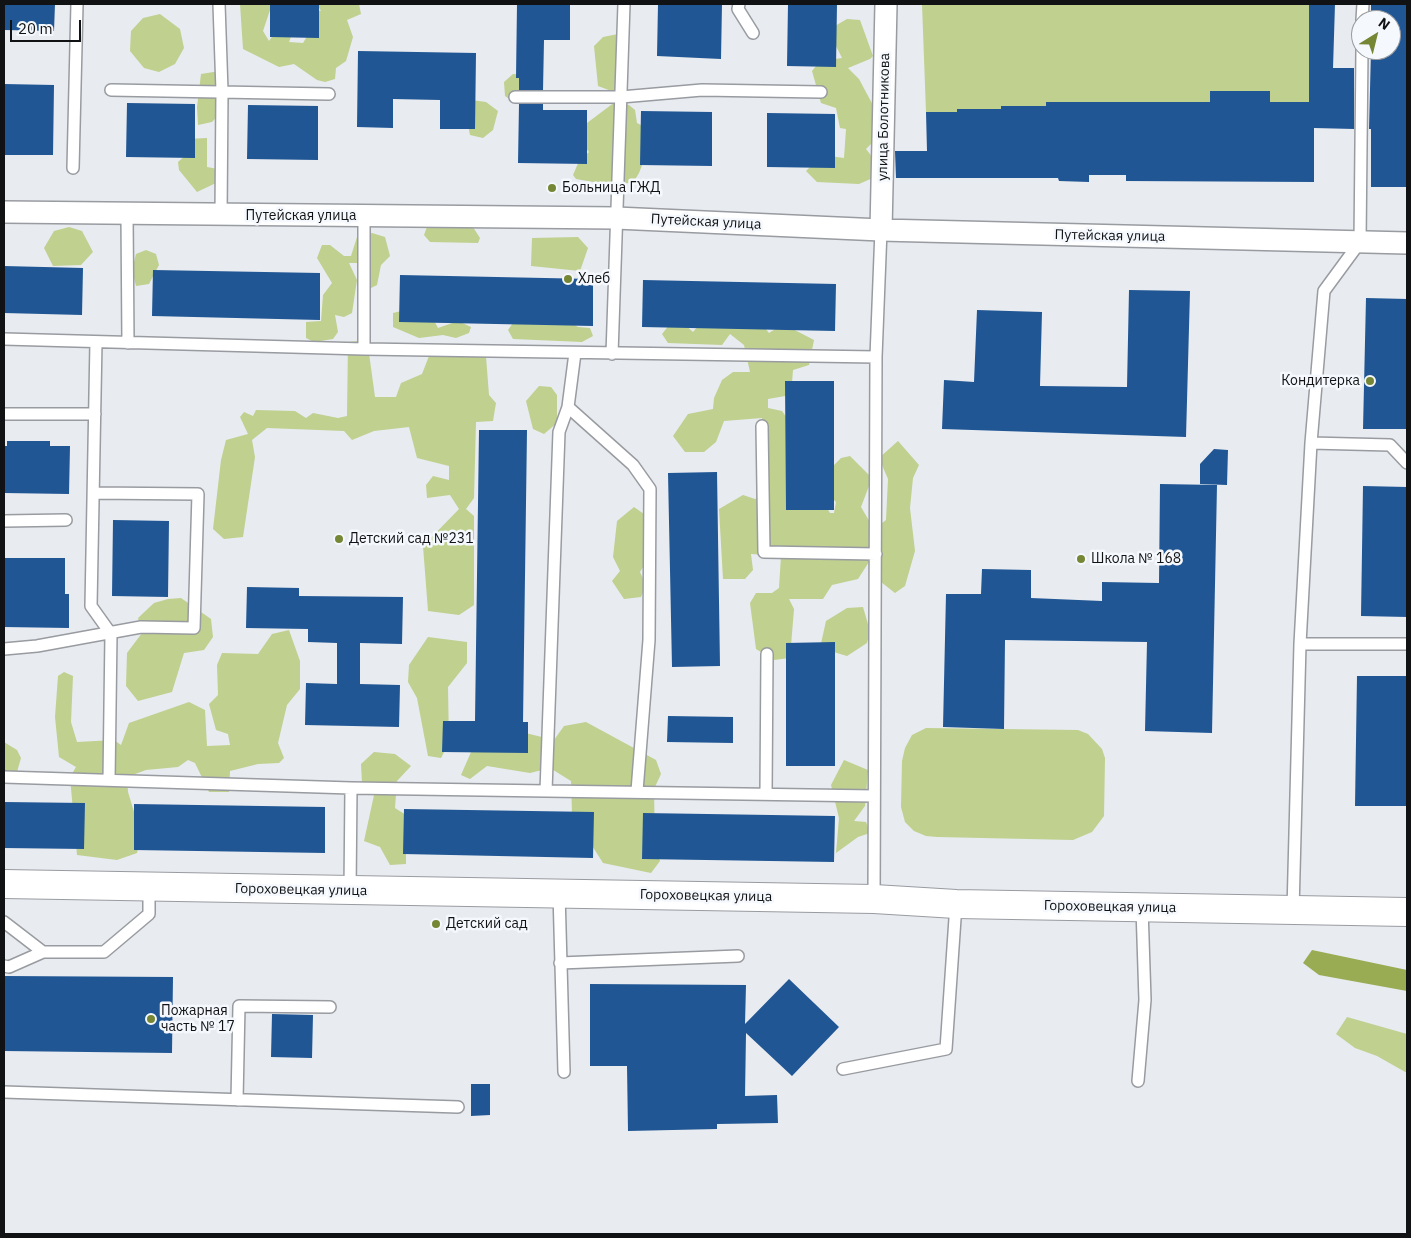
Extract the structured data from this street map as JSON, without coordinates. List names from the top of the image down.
{
  "streets": {
    "street": ["улица Болотникова", "Путейская улица", "Гороховецкая улица"]
  },
  "crossings": [
    ["улица Болотникова", "Путейская улица"]
  ],
  "places": [
    "Больница ГЖД",
    "Хлеб",
    "Кондитерка",
    "Детский сад №231",
    "Школа № 168",
    "Детский сад",
    "Пожарная часть № 17"
  ],
  "scale_bar": "20 m",
  "north": "top right"
}
